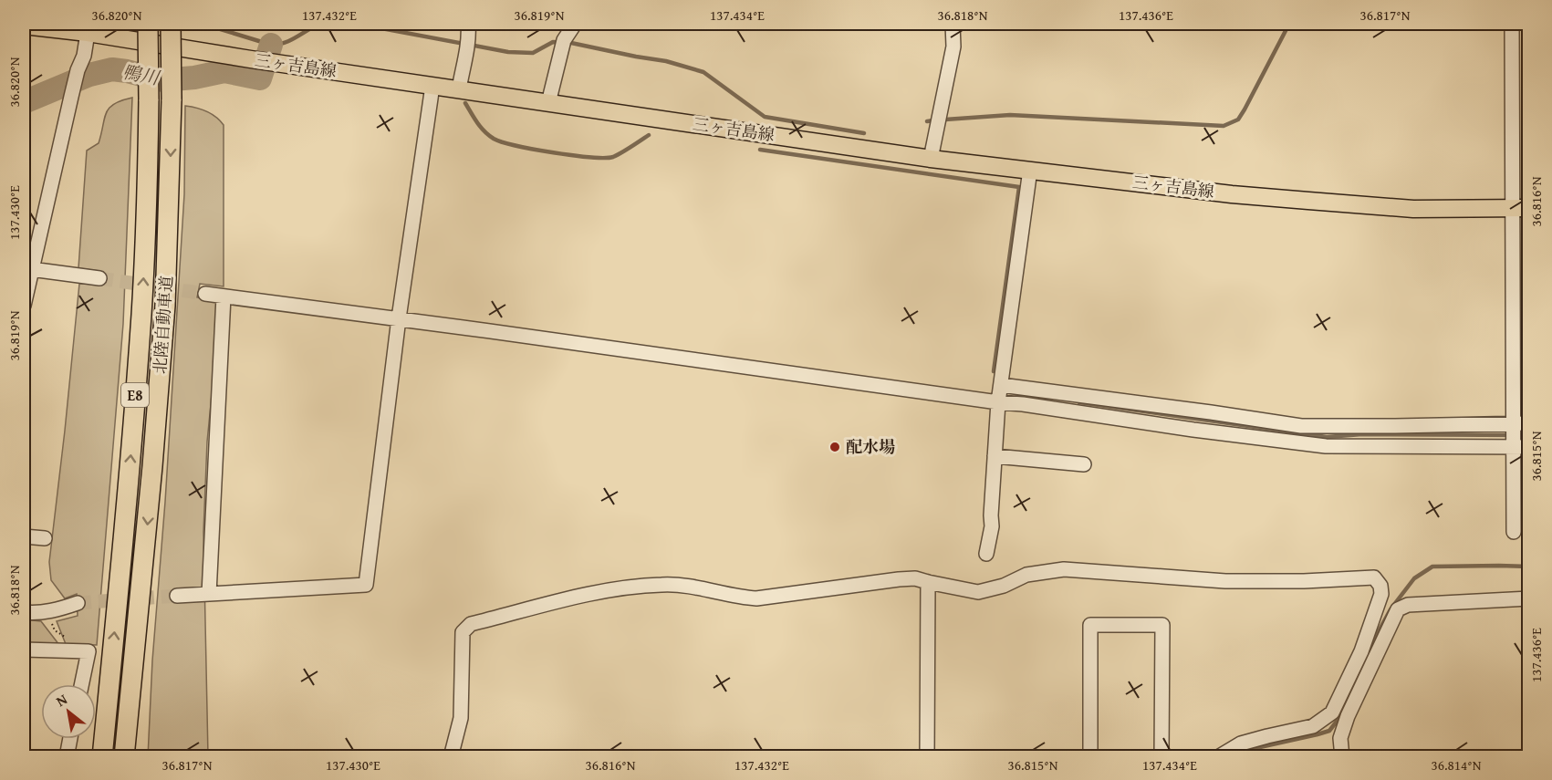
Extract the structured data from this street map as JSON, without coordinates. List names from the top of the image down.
{
  "streets": {
    "highway": ["北陸自動車道", "E8"],
    "main road": ["三ヶ吉島線"]
  },
  "water": ["鴨川"],
  "places": ["配水場"],
  "north": "top left",
  "coordinates": [
    "36.820°N",
    "137.432°E",
    "36.819°N",
    "137.434°E",
    "36.818°N",
    "137.436°E",
    "36.817°N",
    "36.816°N",
    "137.430°E",
    "36.815°N",
    "36.814°N"
  ]
}
